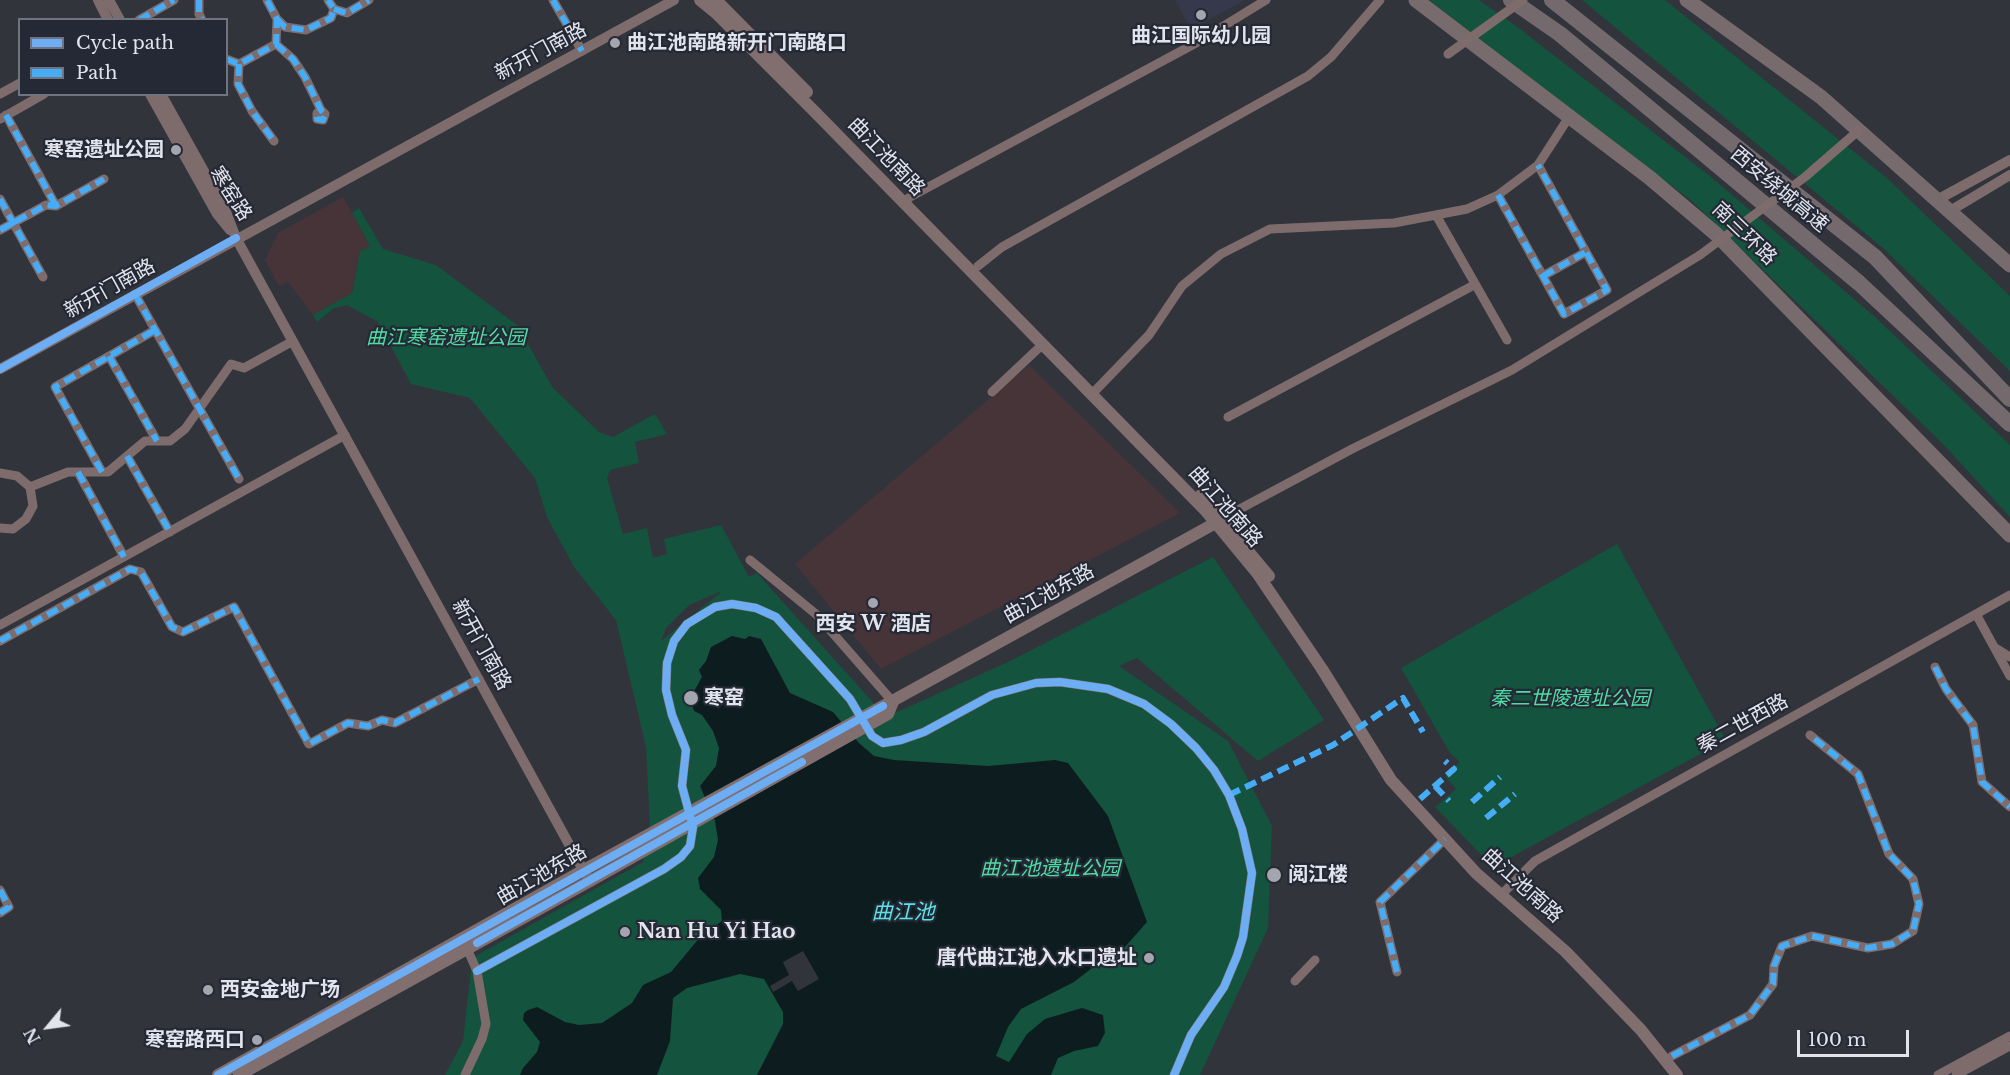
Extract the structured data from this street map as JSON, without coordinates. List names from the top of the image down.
{
  "streets": {
    "highway": ["西安绕城高速", "南三环路"],
    "main road": ["曲江池南路", "曲江池东路"],
    "street": ["新开门南路", "寒窑路", "秦二世西路"]
  },
  "crossings": [
    ["新开门南路", "寒窑路"],
    ["新开门南路", "曲江池东路"],
    ["曲江池南路", "曲江池东路"],
    ["曲江池南路", "秦二世西路"]
  ],
  "water": ["曲江池"],
  "parks": ["曲江寒窑遗址公园", "秦二世陵遗址公园", "曲江池遗址公园"],
  "places": [
    "曲江国际幼儿园",
    "曲江池南路新开门南路口",
    "寒窑遗址公园",
    "西安 W 酒店",
    "寒窑",
    "阅江楼",
    "Nan Hu Yi Hao",
    "唐代曲江池入水口遗址",
    "西安金地广场",
    "寒窑路西口"
  ],
  "legend": ["Cycle path", "Path"],
  "scale_bar": "100 m",
  "north": "bottom left"
}
